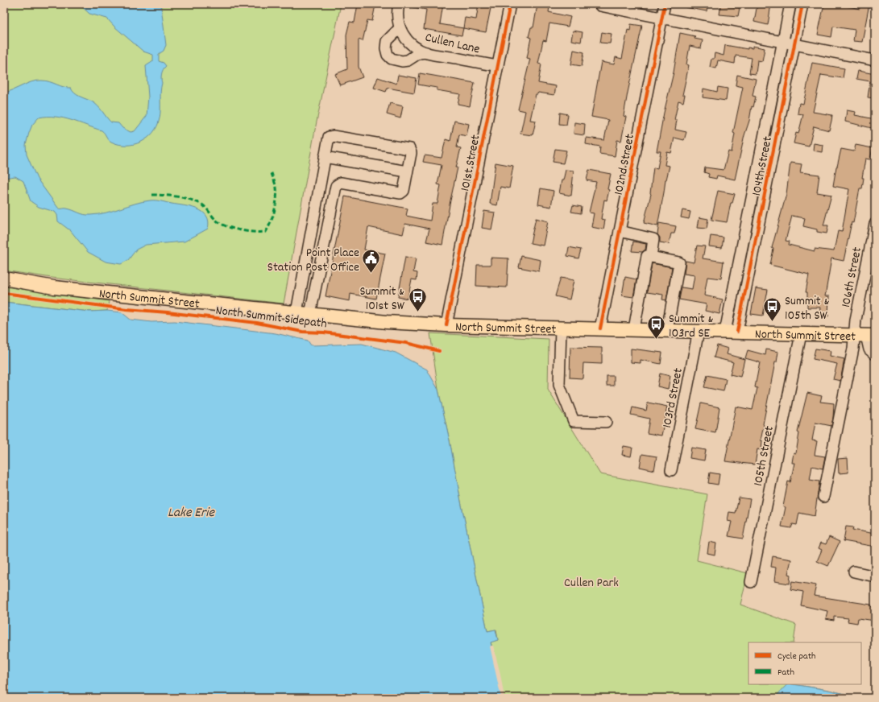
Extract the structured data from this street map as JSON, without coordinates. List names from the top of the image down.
{
  "streets": {
    "main road": ["North Summit Street"],
    "street": [
      "Cullen Lane",
      "101st Street",
      "102nd Street",
      "104th Street",
      "106th Street",
      "103rd Street",
      "105th Street"
    ],
    "cycle path": ["North Summit Sidepath"]
  },
  "crossings": [
    ["Cullen Lane", "101st Street"],
    ["101st Street", "North Summit Street"],
    ["102nd Street", "North Summit Street"],
    ["104th Street", "North Summit Street"],
    ["106th Street", "North Summit Street"],
    ["North Summit Street", "103rd Street"],
    ["North Summit Street", "105th Street"]
  ],
  "water": ["Lake Erie"],
  "parks": ["Cullen Park"],
  "places": {
    "public building": ["Point Place Station Post Office"],
    "bus stop": ["Summit & 101st SW", "Summit & 105th SW", "Summit & 103rd SE"]
  },
  "legend": ["Cycle path", "Path"]
}
